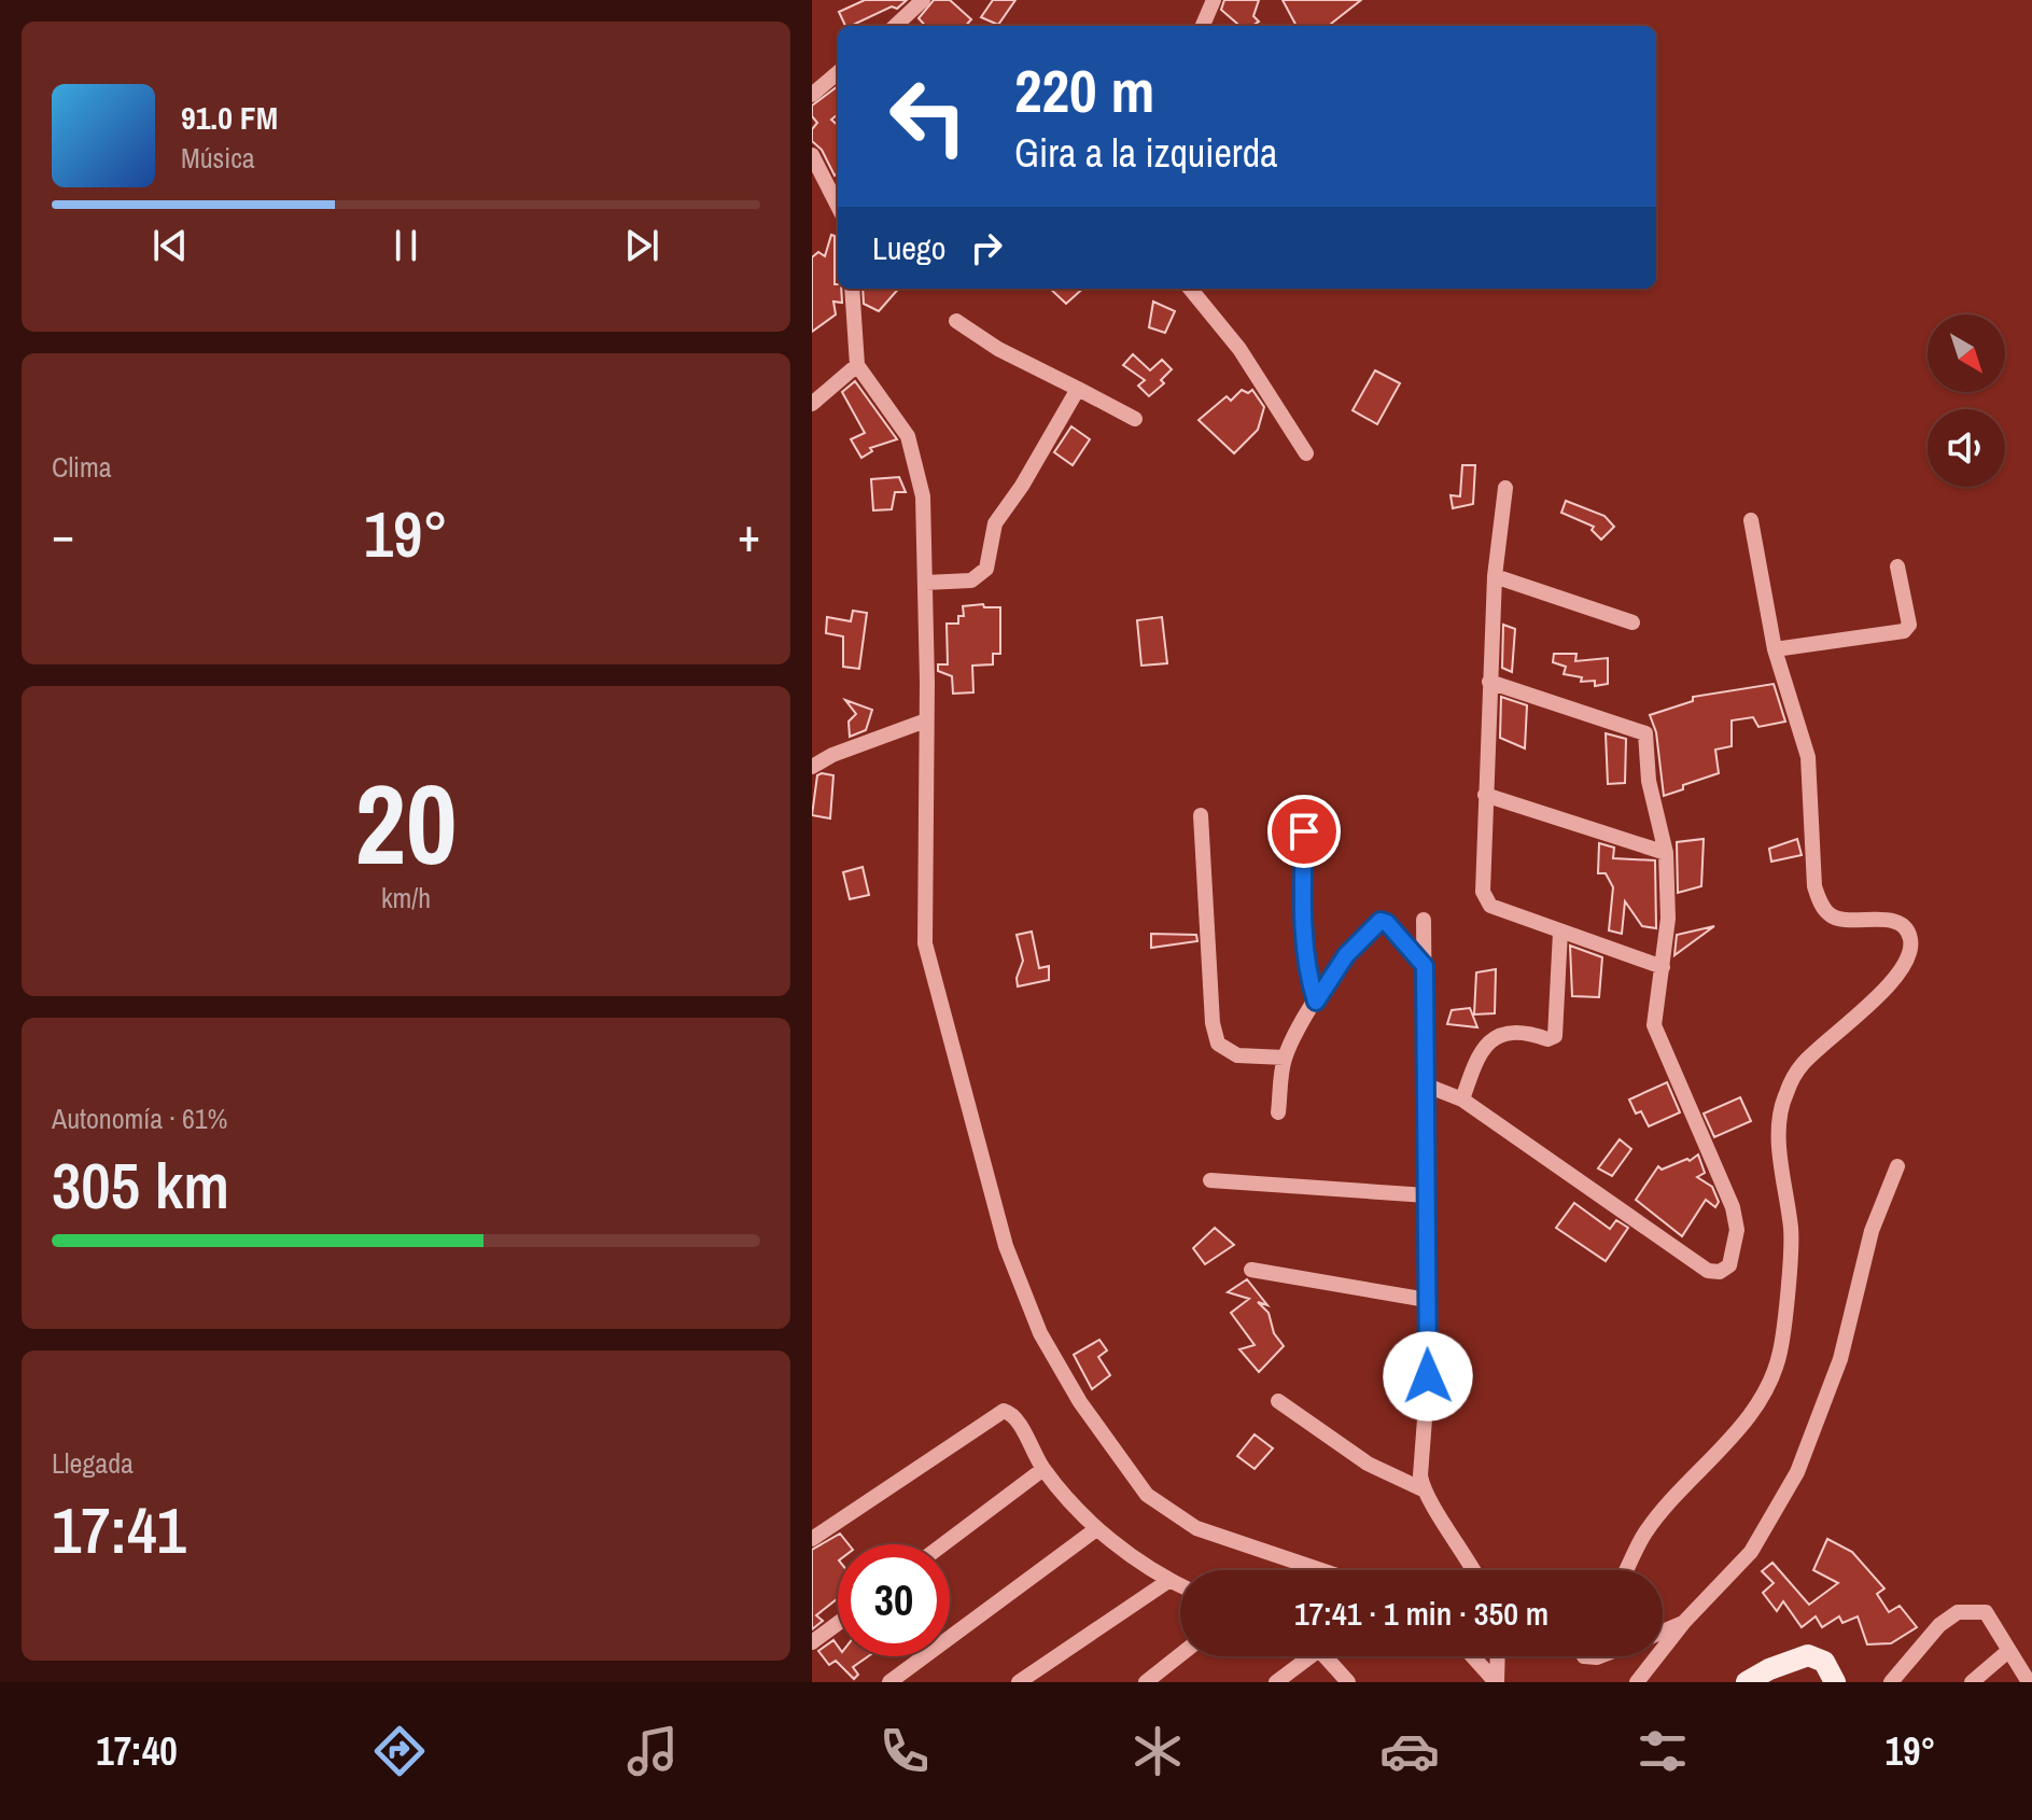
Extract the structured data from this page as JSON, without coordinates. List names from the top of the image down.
{
  "north": "bottom right",
  "page": {
    "turn": ["220 m", "Gira a la izquierda"],
    "song": ["91.0 FM", "Música"],
    "then": "Luego",
    "tile": [
      "Clima",
      ["20", "km/h"],
      ["Autonomía · 61%", "305 km"],
      ["Llegada", "17:41"]
    ],
    "heat": ["−", "19°", "+"],
    "limit": "30",
    "trip": "17:41 · 1 min · 350 m",
    "tabs": ["17:40", "19°"]
  }
}
